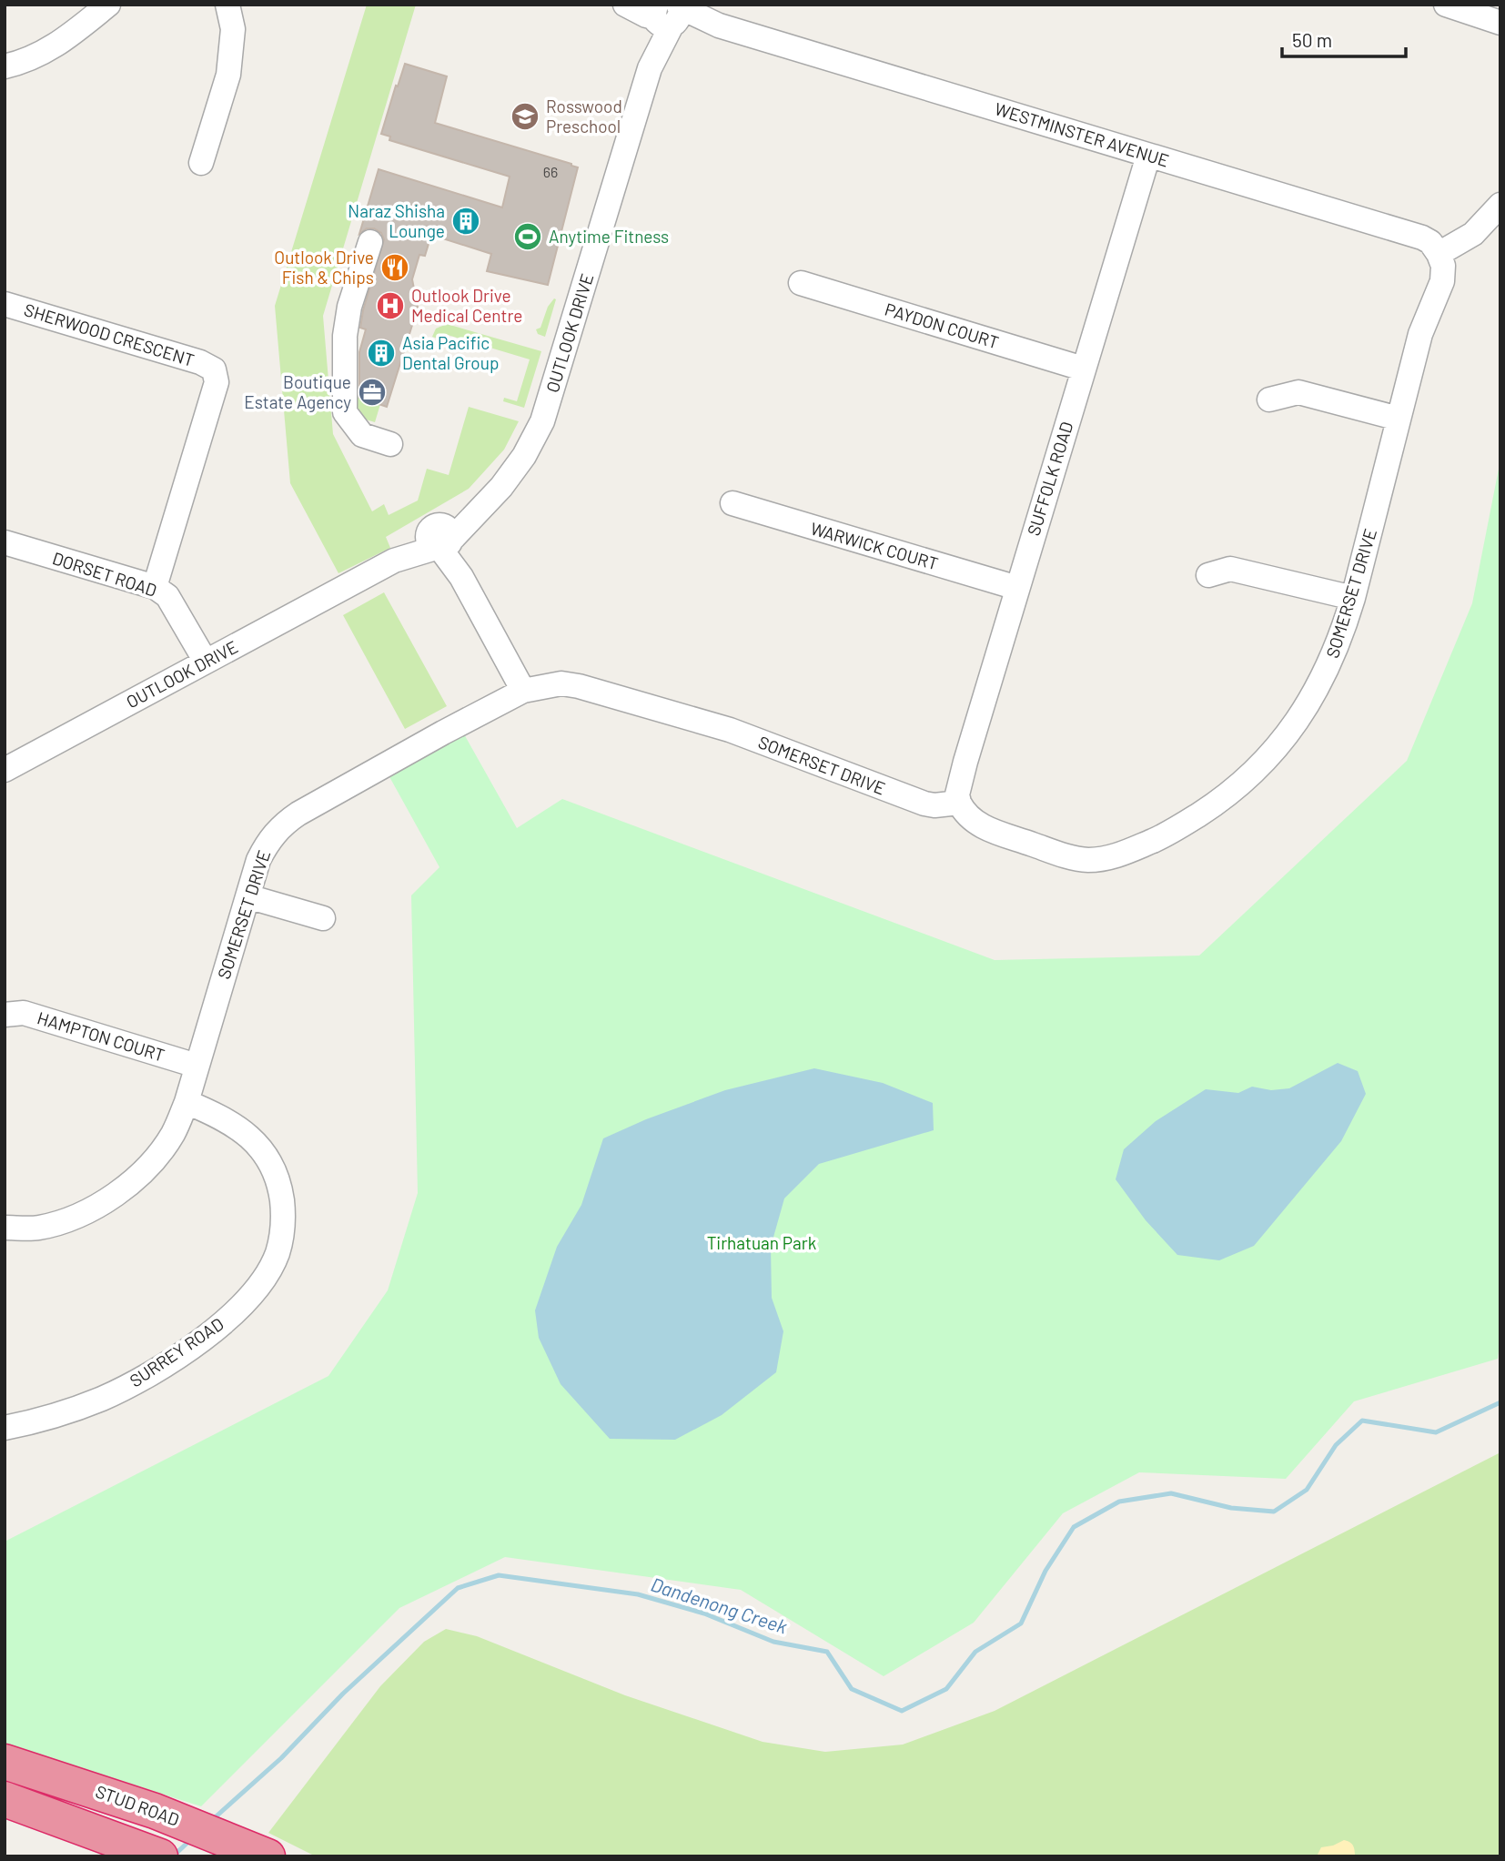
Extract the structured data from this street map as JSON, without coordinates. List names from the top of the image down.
{
  "streets": {
    "highway": ["STUD ROAD"],
    "street": [
      "WESTMINSTER AVENUE",
      "PAYDON COURT",
      "OUTLOOK DRIVE",
      "SHERWOOD CRESCENT",
      "SUFFOLK ROAD",
      "WARWICK COURT",
      "DORSET ROAD",
      "SOMERSET DRIVE",
      "HAMPTON COURT",
      "SURREY ROAD"
    ]
  },
  "crossings": [
    ["WESTMINSTER AVENUE", "OUTLOOK DRIVE"],
    ["WESTMINSTER AVENUE", "SUFFOLK ROAD"],
    ["WESTMINSTER AVENUE", "SOMERSET DRIVE"],
    ["PAYDON COURT", "SUFFOLK ROAD"],
    ["OUTLOOK DRIVE", "DORSET ROAD"],
    ["SHERWOOD CRESCENT", "DORSET ROAD"],
    ["SUFFOLK ROAD", "WARWICK COURT"],
    ["SUFFOLK ROAD", "SOMERSET DRIVE"],
    ["SOMERSET DRIVE", "HAMPTON COURT"],
    ["SOMERSET DRIVE", "SURREY ROAD"]
  ],
  "water": ["Dandenong Creek"],
  "parks": ["Tirhatuan Park"],
  "places": {
    "school or university": ["Rosswood Preschool"],
    "building": ["Naraz Shisha Lounge", "Asia Pacific Dental Group"],
    "sports": ["Anytime Fitness"],
    "restaurant": ["Outlook Drive Fish & Chips"],
    "hospital": ["Outlook Drive Medical Centre"],
    "office": ["Boutique Estate Agency"]
  },
  "house_numbers": ["66"],
  "scale_bar": "50 m"
}
